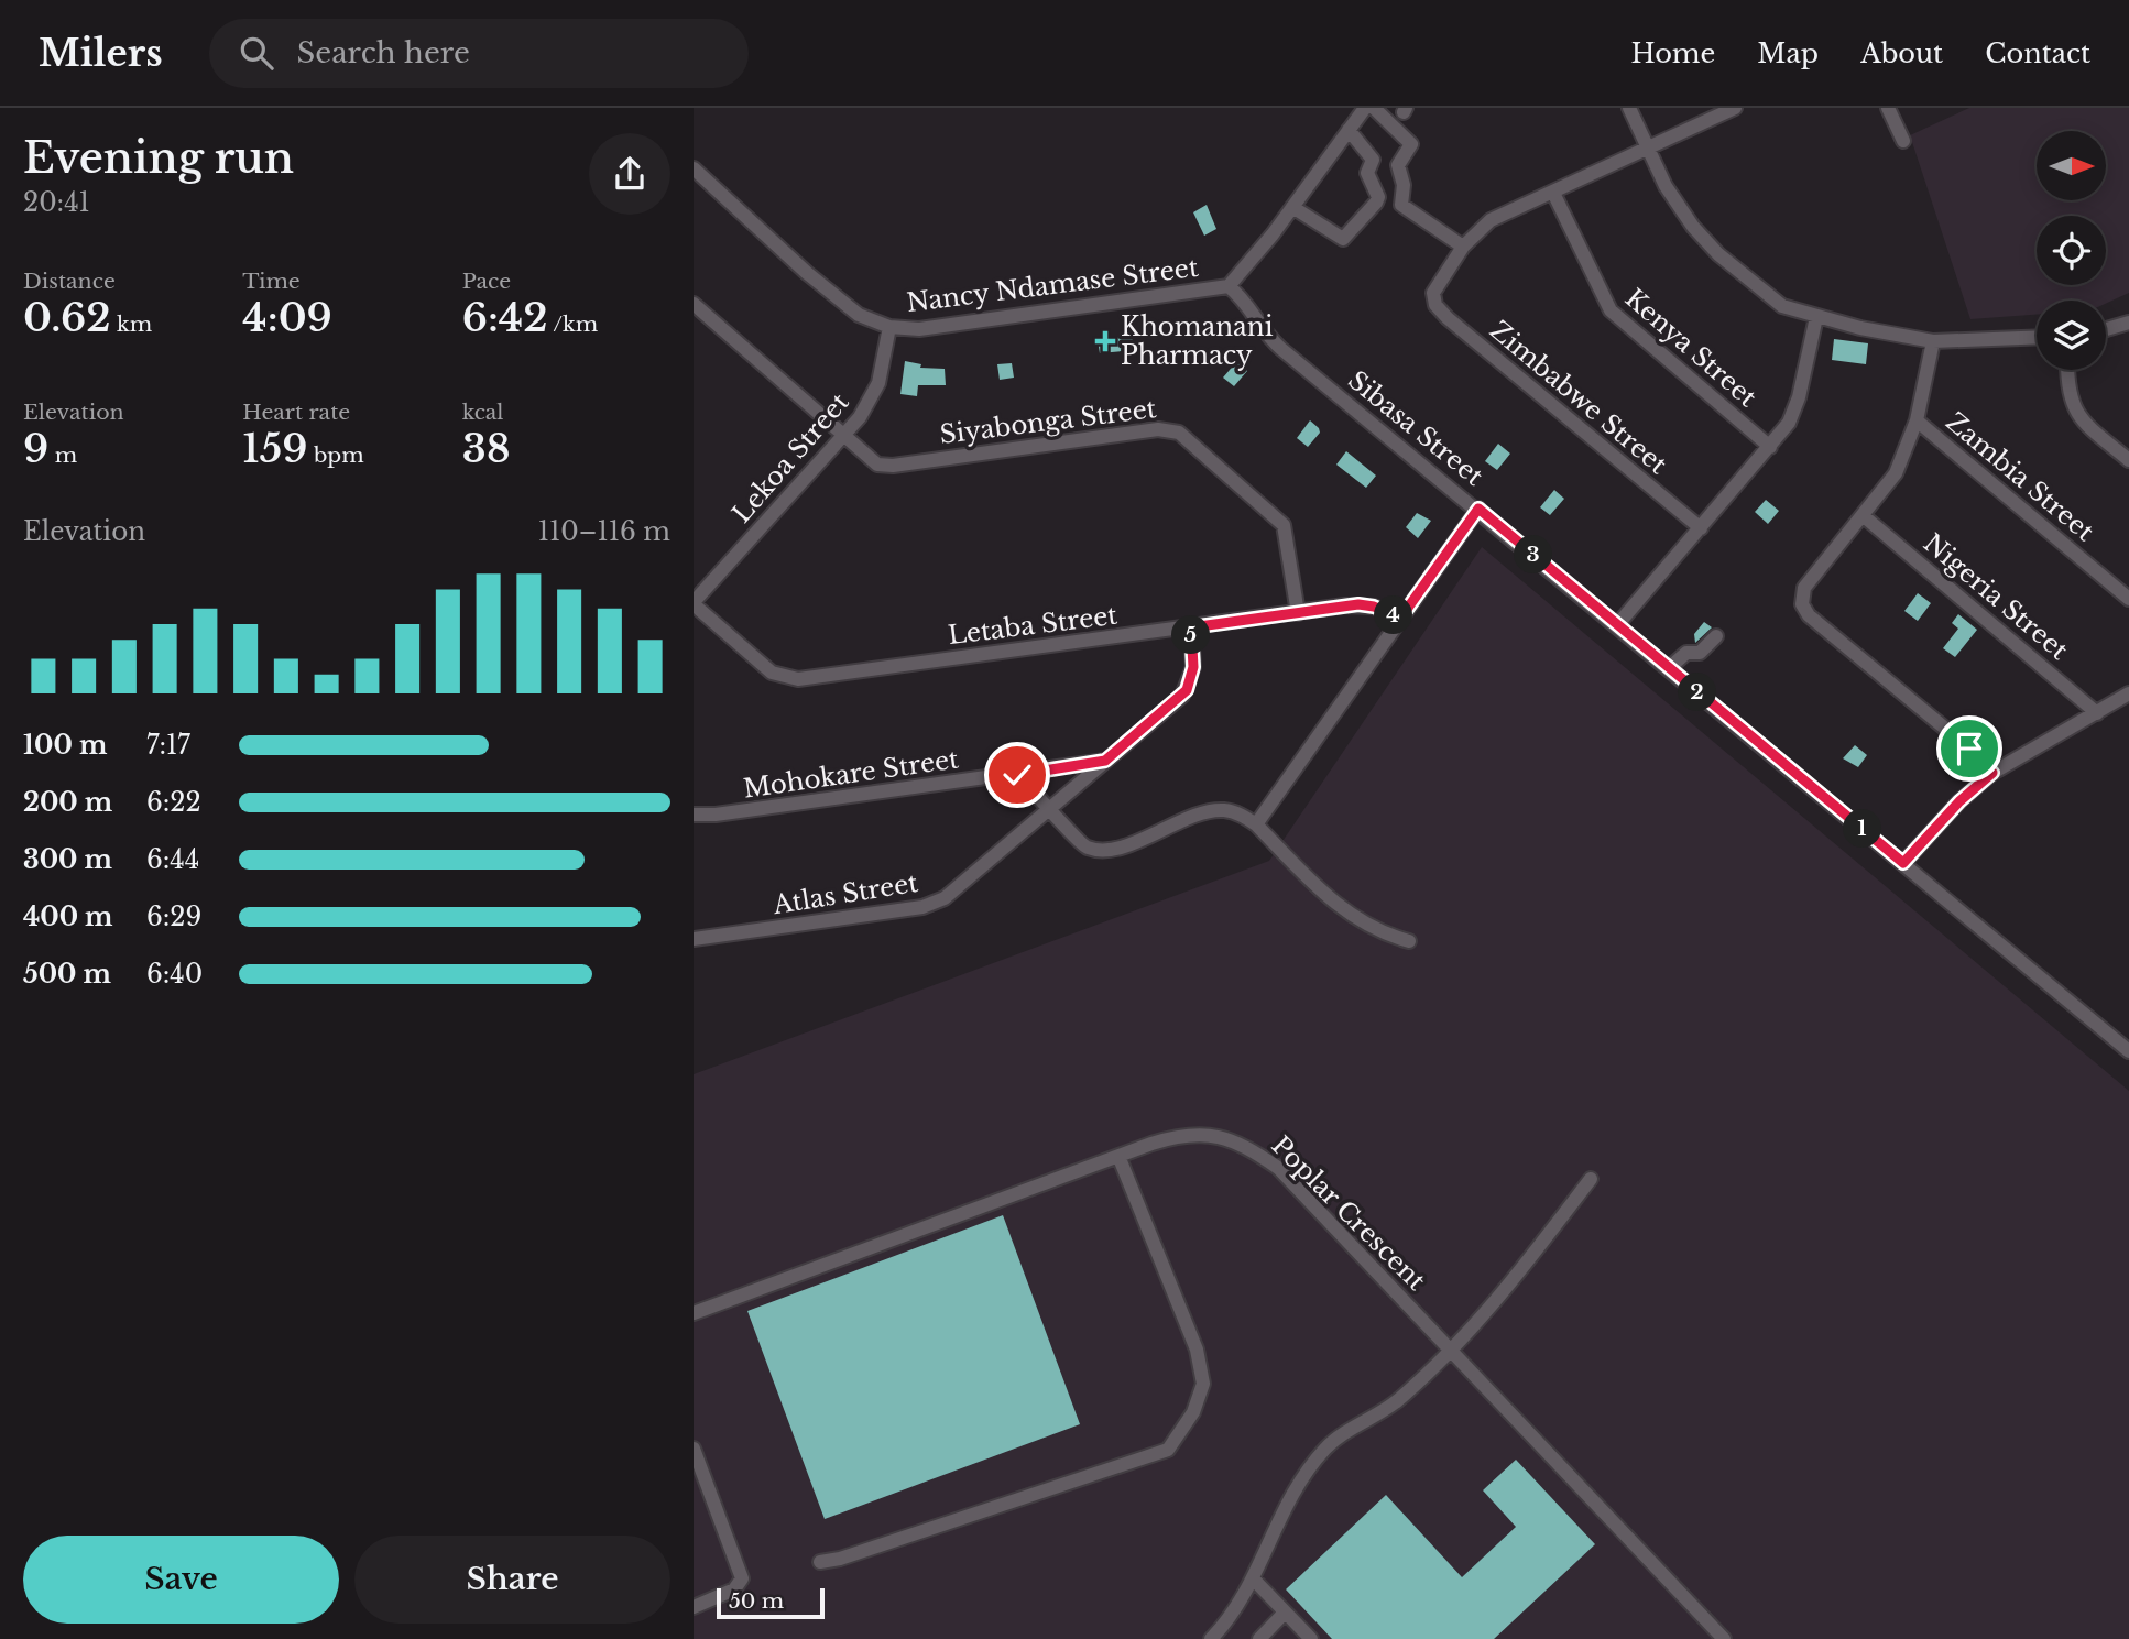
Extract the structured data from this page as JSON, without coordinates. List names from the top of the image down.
{
  "streets": {
    "street": [
      "Nancy Ndamase Street",
      "Kenya Street",
      "Zimbabwe Street",
      "Siyabonga Street",
      "Sibasa Street",
      "Lekoa Street",
      "Zambia Street",
      "Nigeria Street",
      "Letaba Street",
      "Mohokare Street",
      "Atlas Street",
      "Poplar Crescent"
    ]
  },
  "crossings": [
    ["Nancy Ndamase Street", "Sibasa Street"],
    ["Nancy Ndamase Street", "Lekoa Street"],
    ["Siyabonga Street", "Lekoa Street"],
    ["Siyabonga Street", "Letaba Street"],
    ["Lekoa Street", "Letaba Street"],
    ["Letaba Street", "Atlas Street"],
    ["Mohokare Street", "Atlas Street"]
  ],
  "places": {
    "health": ["Khomanani Pharmacy"]
  },
  "scale_bar": "50 m",
  "north": "right",
  "page": {
    "header": "Milers",
    "search": "Search here",
    "nav": [
      "Home",
      "Map",
      "About",
      "Contact"
    ],
    "heading": ["Evening run", "20:41"],
    "stats": [
      ["Distance", "0.62 km"],
      ["Time", "4:09"],
      ["Pace", "6:42 /km"],
      ["Elevation", "9 m"],
      ["Heart rate", "159 bpm"],
      ["kcal", "38"]
    ],
    "chart": ["Elevation", "110–116 m"],
    "pins": [
      "3",
      "4",
      "5",
      "2",
      "1"
    ],
    "list": [
      {
        "name": "100 m",
        "note": "7:17"
      },
      {
        "name": "200 m",
        "note": "6:22"
      },
      {
        "name": "300 m",
        "note": "6:44"
      },
      {
        "name": "400 m",
        "note": "6:29"
      },
      {
        "name": "500 m",
        "note": "6:40"
      }
    ],
    "buttons": ["Save", "Share"],
    "scale": "50 m"
  }
}
